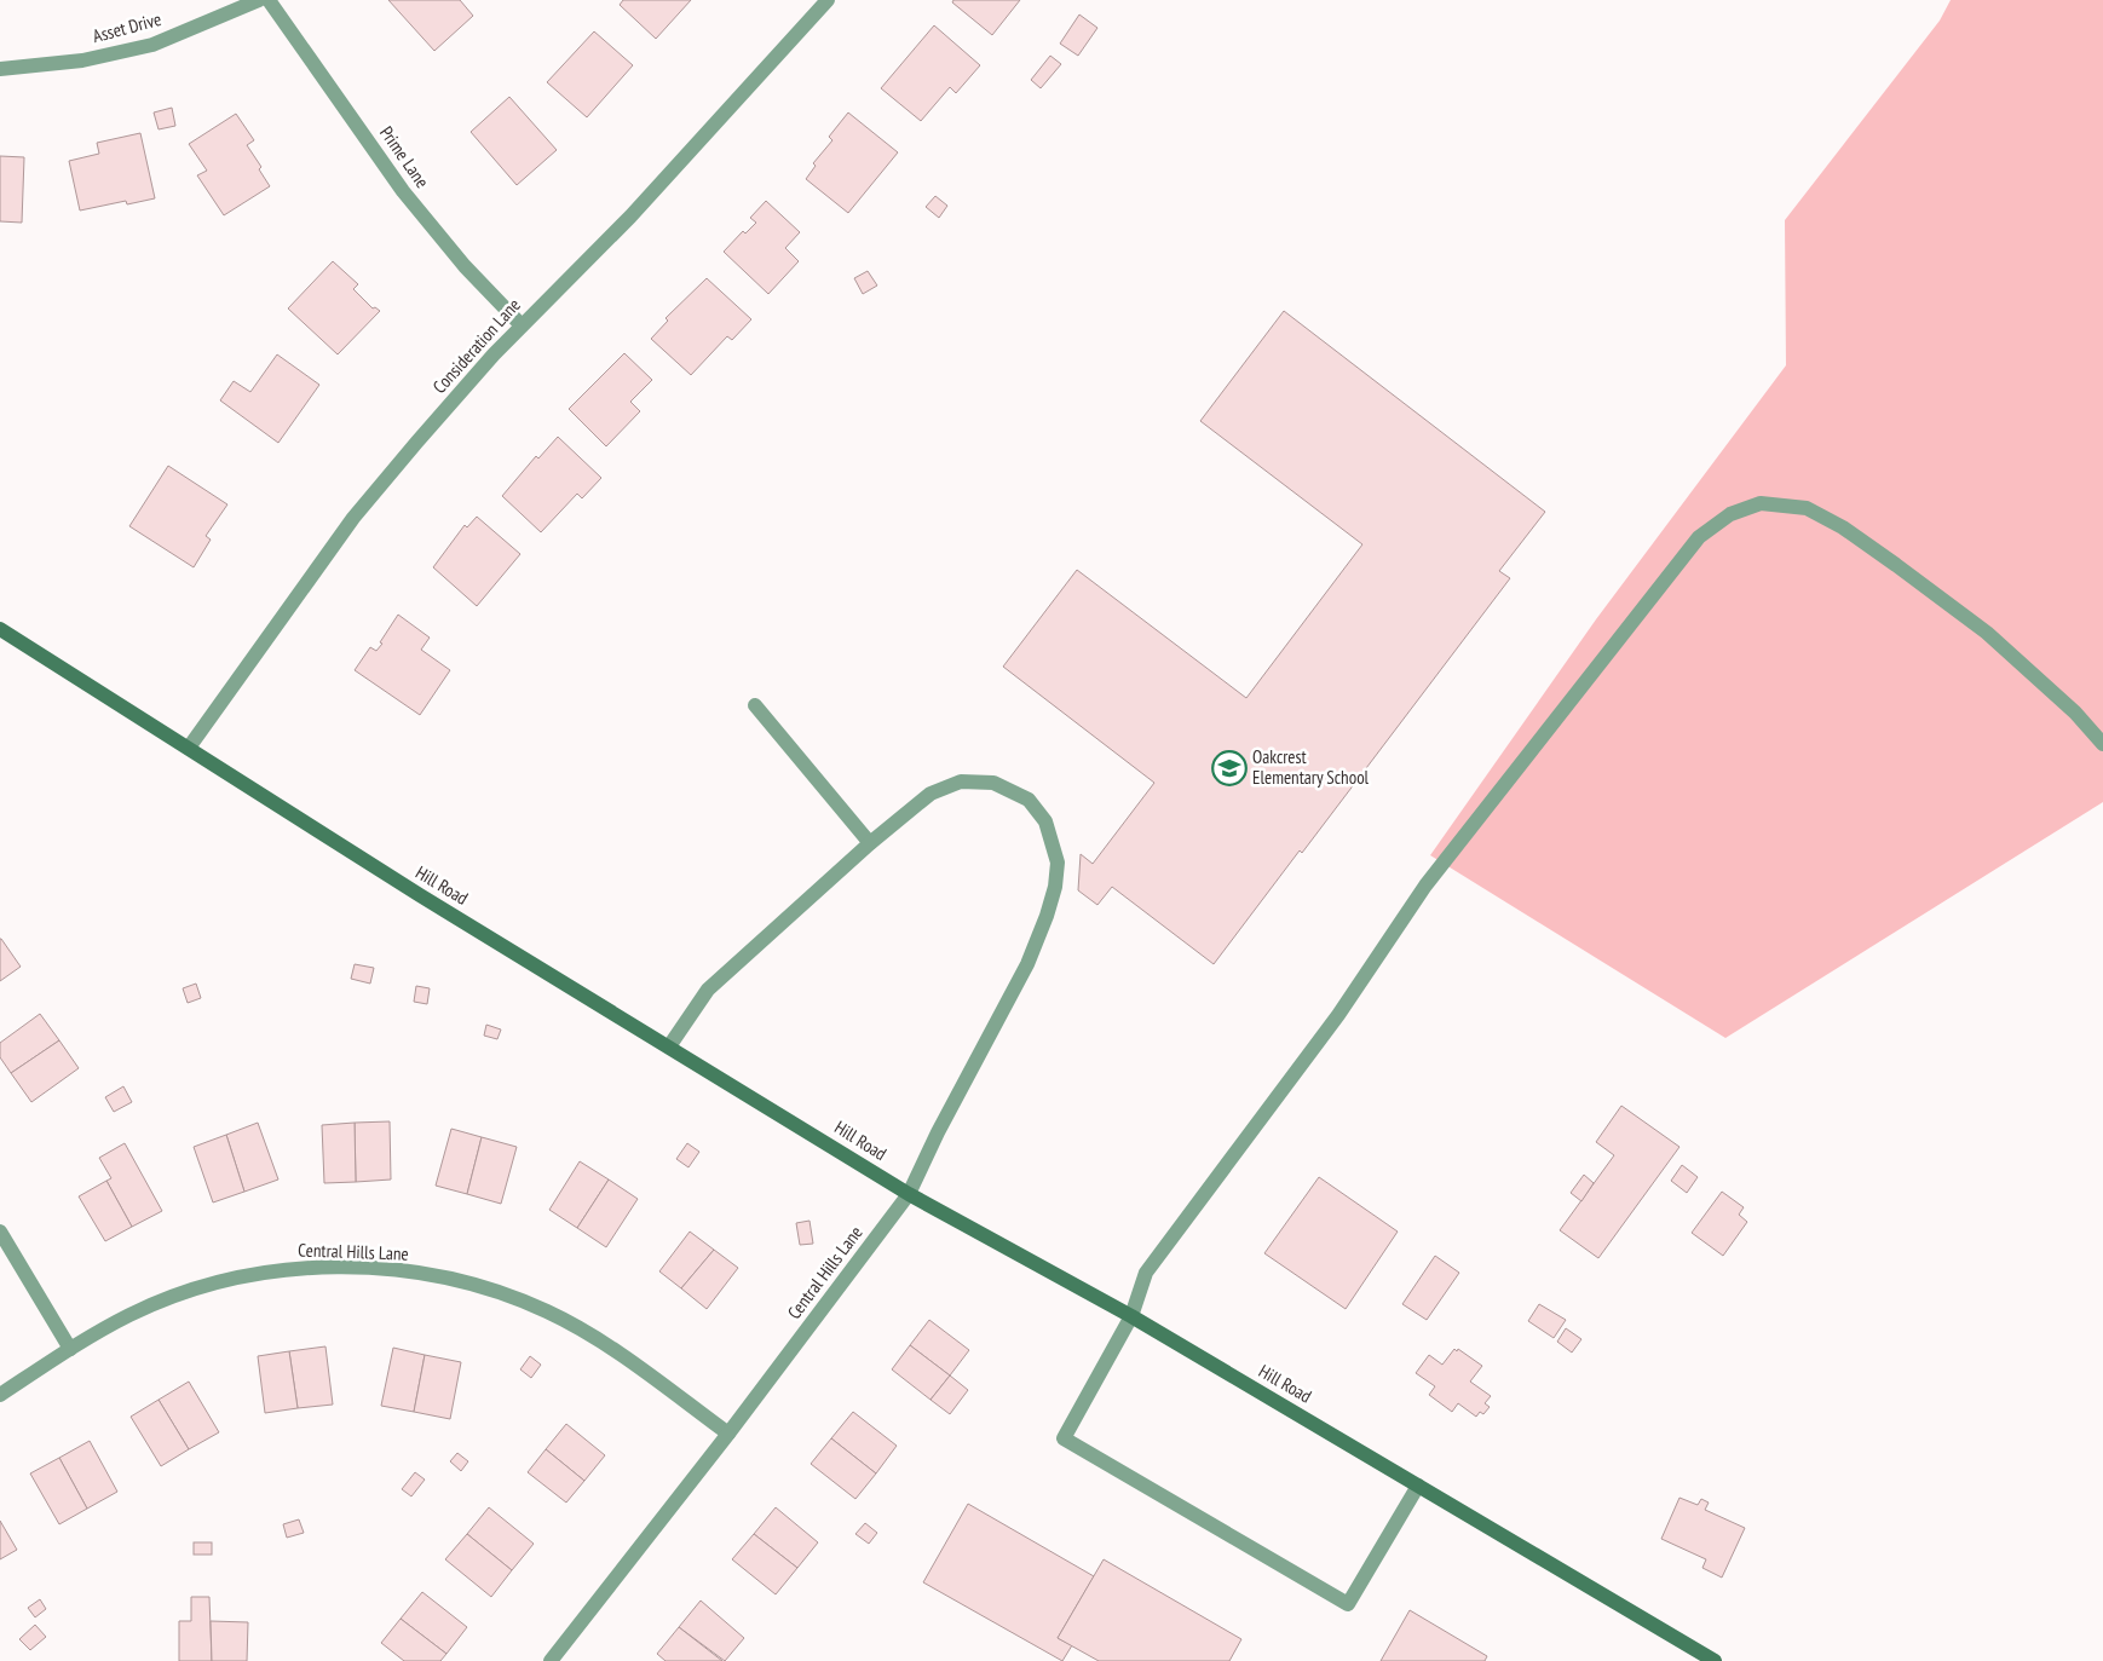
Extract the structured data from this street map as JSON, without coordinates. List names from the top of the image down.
{
  "streets": {
    "street": [
      "Asset Drive",
      "Prime Lane",
      "Consideration Lane",
      "Hill Road",
      "Central Hills Lane"
    ]
  },
  "crossings": [
    ["Prime Lane", "Consideration Lane"],
    ["Consideration Lane", "Hill Road"],
    ["Hill Road", "Central Hills Lane"]
  ],
  "places": {
    "school or university": ["Oakcrest Elementary School"]
  }
}
